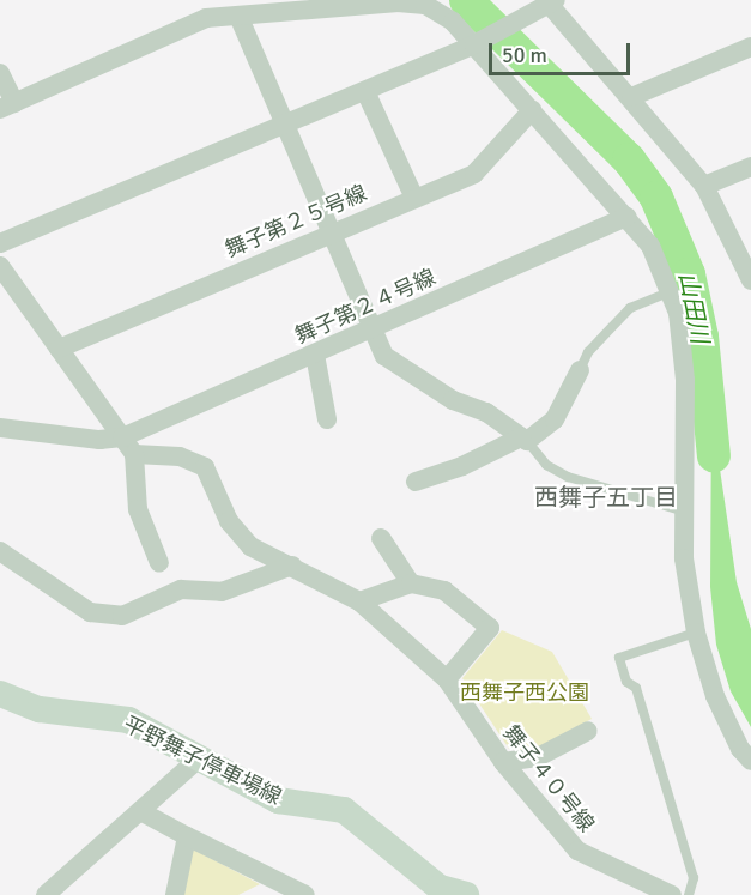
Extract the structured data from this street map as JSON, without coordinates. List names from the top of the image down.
{
  "streets": {
    "main road": ["平野舞子停車場線"],
    "street": ["舞子第２５号線", "舞子第２４号線", "舞子４０号線"]
  },
  "districts": ["西舞子五丁目"],
  "water": ["山田川"],
  "parks": ["西舞子西公園"],
  "scale_bar": "50 m"
}
